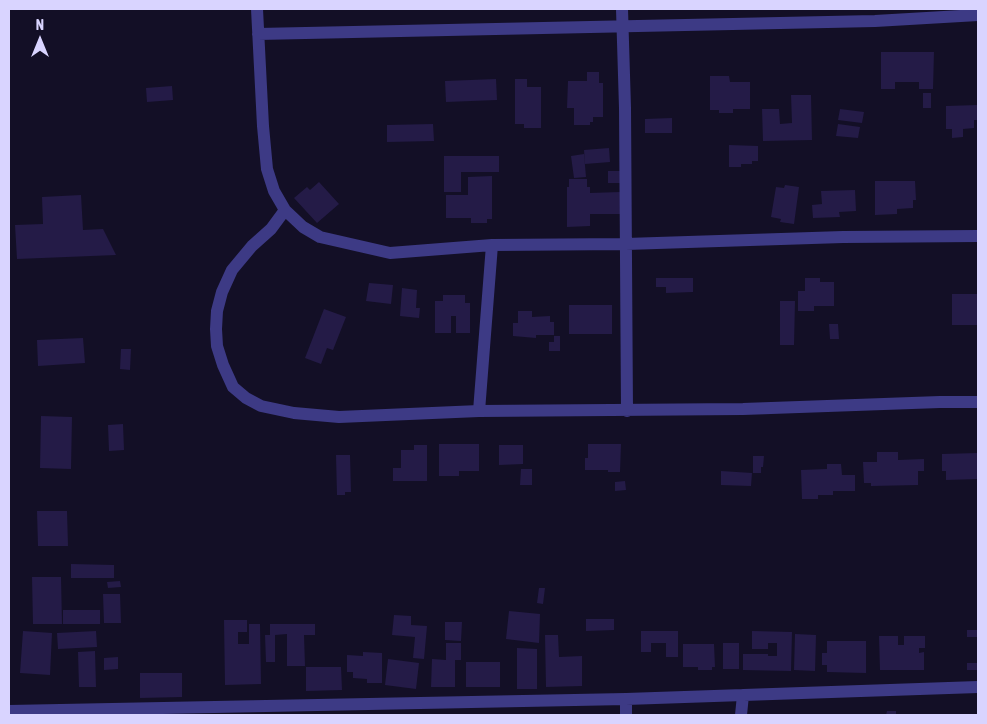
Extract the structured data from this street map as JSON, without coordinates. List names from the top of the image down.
{
  "north": "top"
}
